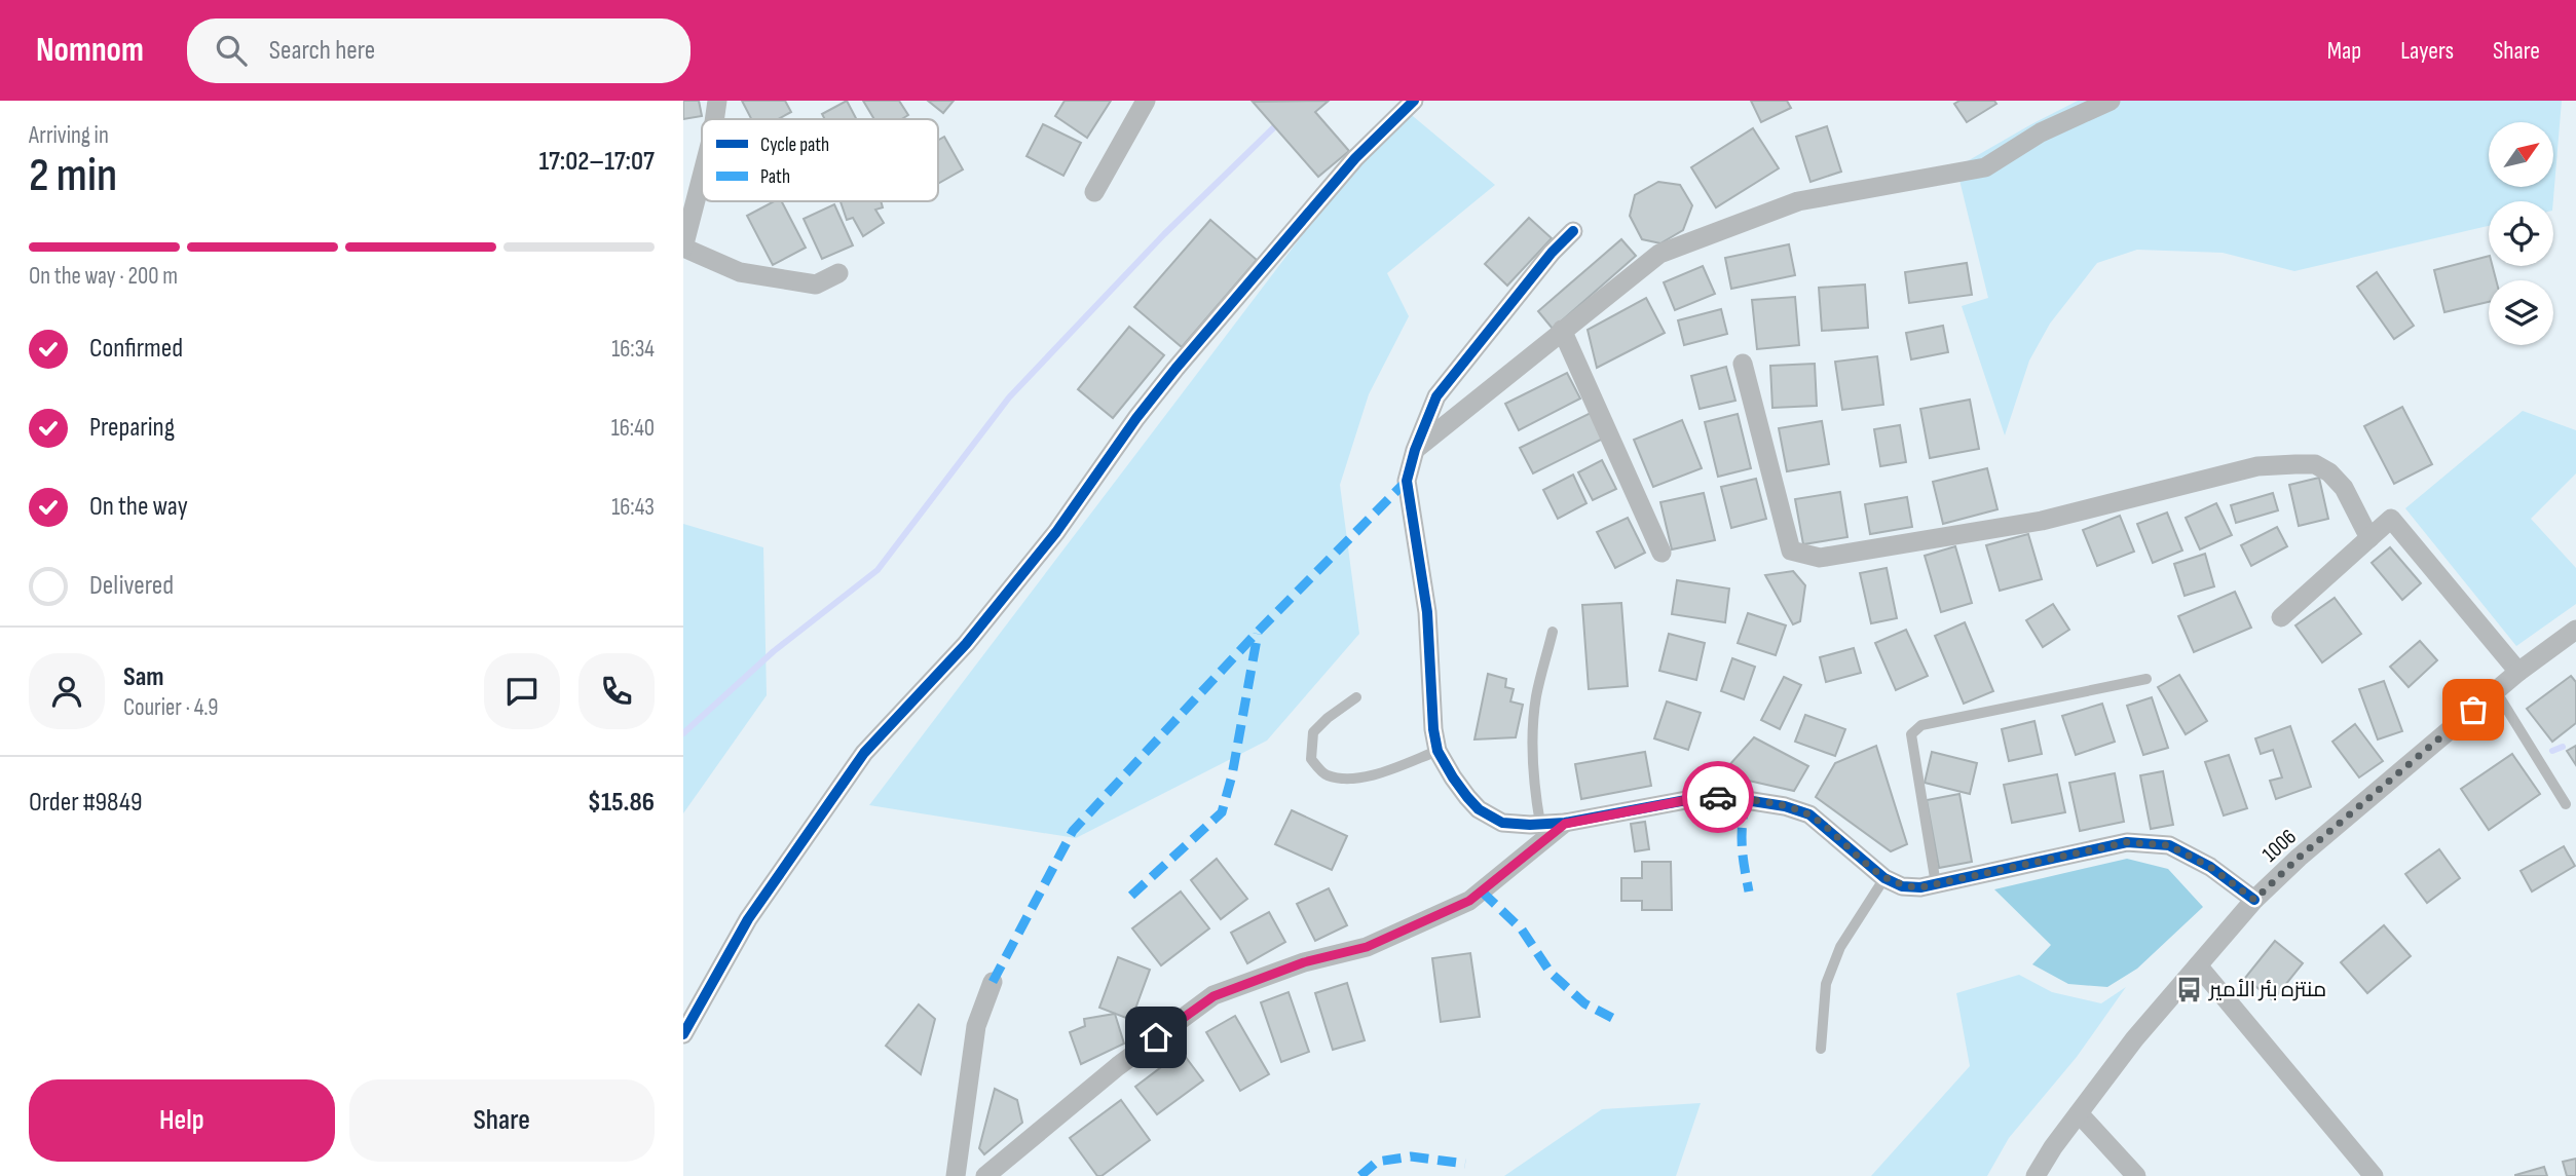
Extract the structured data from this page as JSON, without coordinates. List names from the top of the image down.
{
  "streets": {
    "street": ["1006"]
  },
  "places": {
    "bus stop": ["منتزه بئر الأمير"]
  },
  "legend": ["Cycle path", "Path"],
  "north": "top right",
  "page": {
    "header": "Nomnom",
    "search": "Search here",
    "nav": ["Map", "Layers", "Share"],
    "heading": ["2 min", "Arriving in", "17:02–17:07"],
    "panel": [
      "Sam",
      "Courier · 4.9",
      "Order #9849",
      "$15.86"
    ],
    "bar": "On the way · 200 m",
    "list": [
      ["Confirmed", "16:34"],
      ["Preparing", "16:40"],
      ["On the way", "16:43"],
      "Delivered"
    ],
    "buttons": ["Help", "Share"]
  }
}
